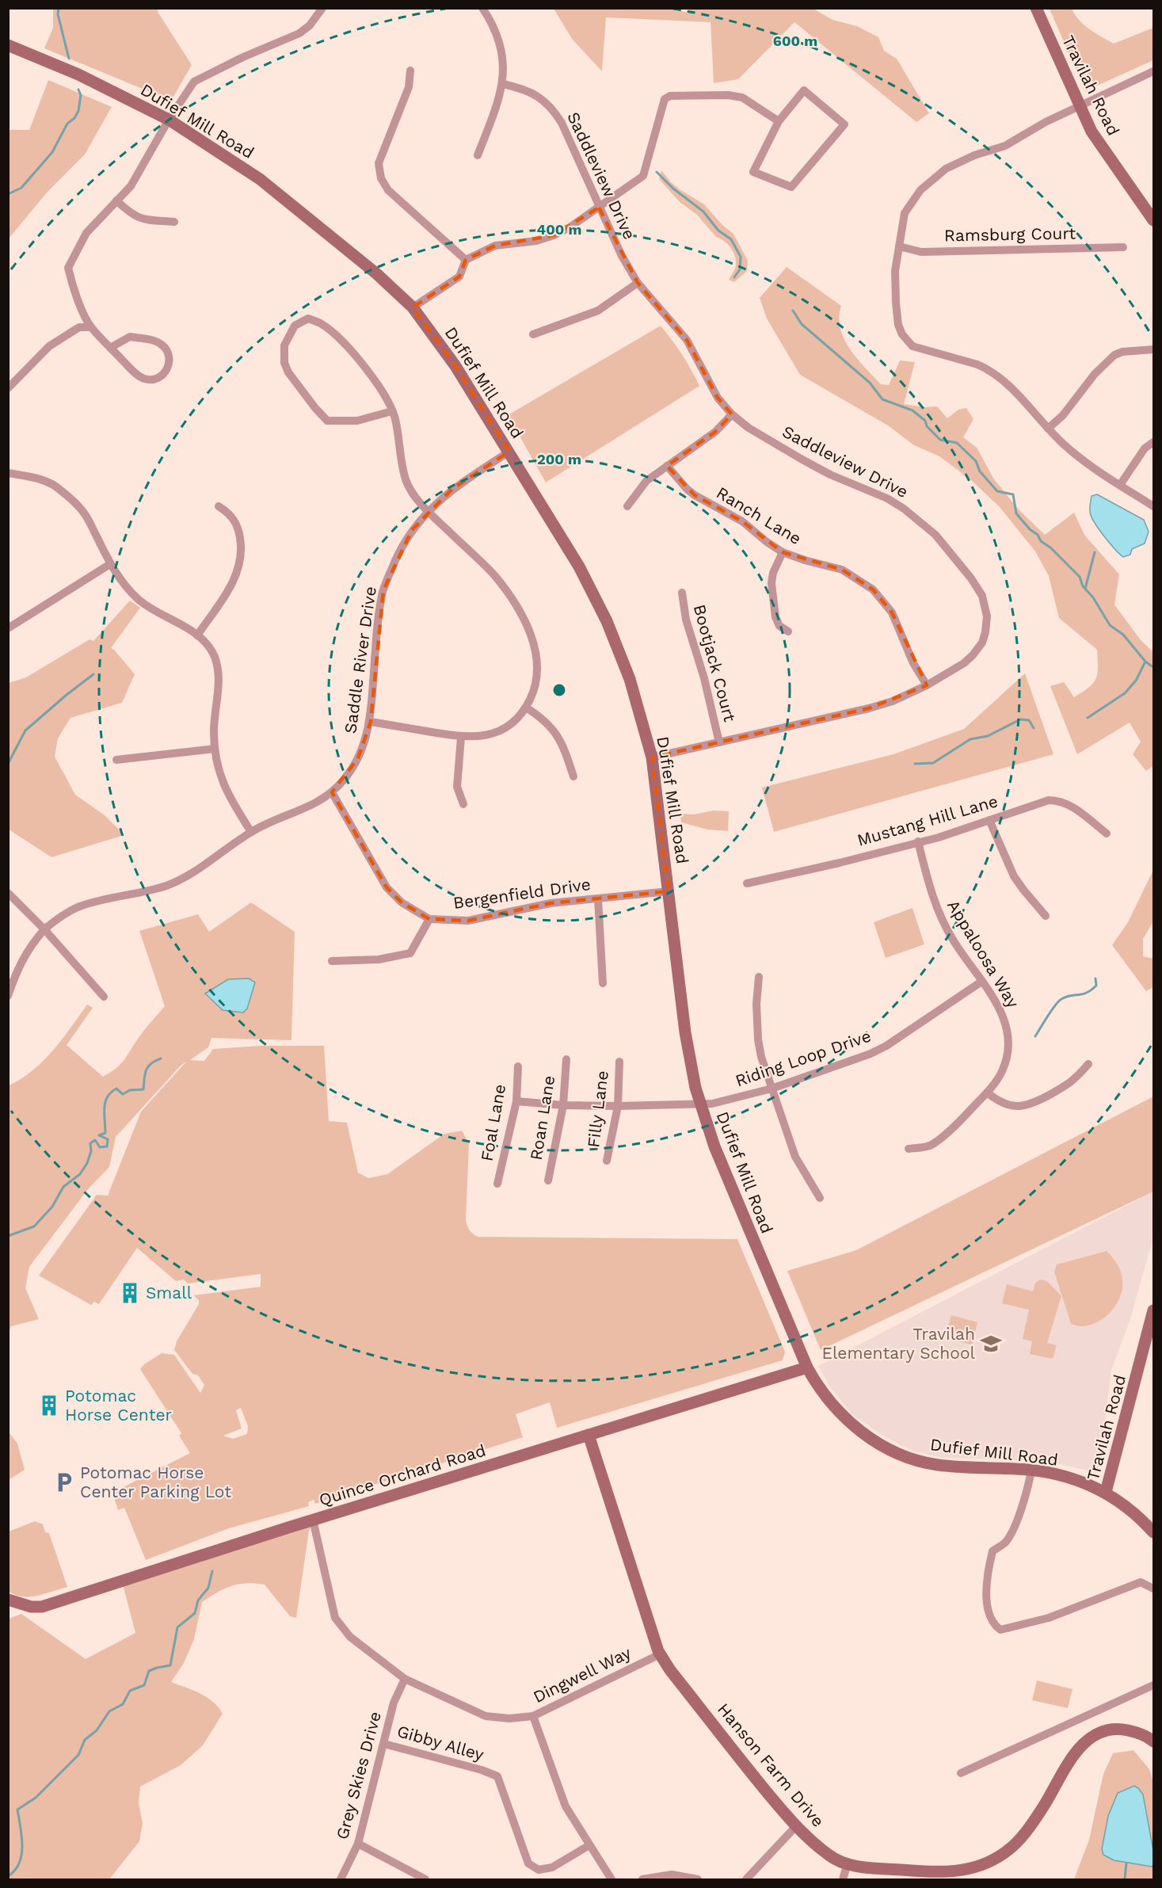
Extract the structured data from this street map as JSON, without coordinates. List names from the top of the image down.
{
  "streets": {
    "main road": [
      "Travilah Road",
      "Dufief Mill Road",
      "Quince Orchard Road",
      "Hanson Farm Drive"
    ],
    "street": [
      "Saddleview Drive",
      "Ramsburg Court",
      "Ranch Lane",
      "Saddle River Drive",
      "Bootjack Court",
      "Mustang Hill Lane",
      "Bergenfield Drive",
      "Appaloosa Way",
      "Riding Loop Drive",
      "Filly Lane",
      "Roan Lane",
      "Foal Lane",
      "Dingwell Way",
      "Gibby Alley",
      "Grey Skies Drive"
    ]
  },
  "crossings": [
    ["Travilah Road", "Dufief Mill Road"],
    ["Dufief Mill Road", "Saddleview Drive"],
    ["Dufief Mill Road", "Saddle River Drive"],
    ["Dufief Mill Road", "Bergenfield Drive"],
    ["Dufief Mill Road", "Riding Loop Drive"],
    ["Dufief Mill Road", "Quince Orchard Road"],
    ["Saddleview Drive", "Ranch Lane"],
    ["Saddleview Drive", "Bootjack Court"],
    ["Saddle River Drive", "Bergenfield Drive"],
    ["Mustang Hill Lane", "Appaloosa Way"],
    ["Appaloosa Way", "Riding Loop Drive"],
    ["Riding Loop Drive", "Filly Lane"],
    ["Riding Loop Drive", "Roan Lane"],
    ["Riding Loop Drive", "Foal Lane"],
    ["Quince Orchard Road", "Dingwell Way"],
    ["Quince Orchard Road", "Hanson Farm Drive"],
    ["Dingwell Way", "Hanson Farm Drive"],
    ["Dingwell Way", "Grey Skies Drive"],
    ["Gibby Alley", "Grey Skies Drive"]
  ],
  "places": {
    "building": ["Small", "Potomac Horse Center"],
    "school or university": ["Travilah Elementary School"],
    "parking": ["Potomac Horse Center Parking Lot"]
  },
  "rings": ["600 m", "400 m", "200 m"]
}
